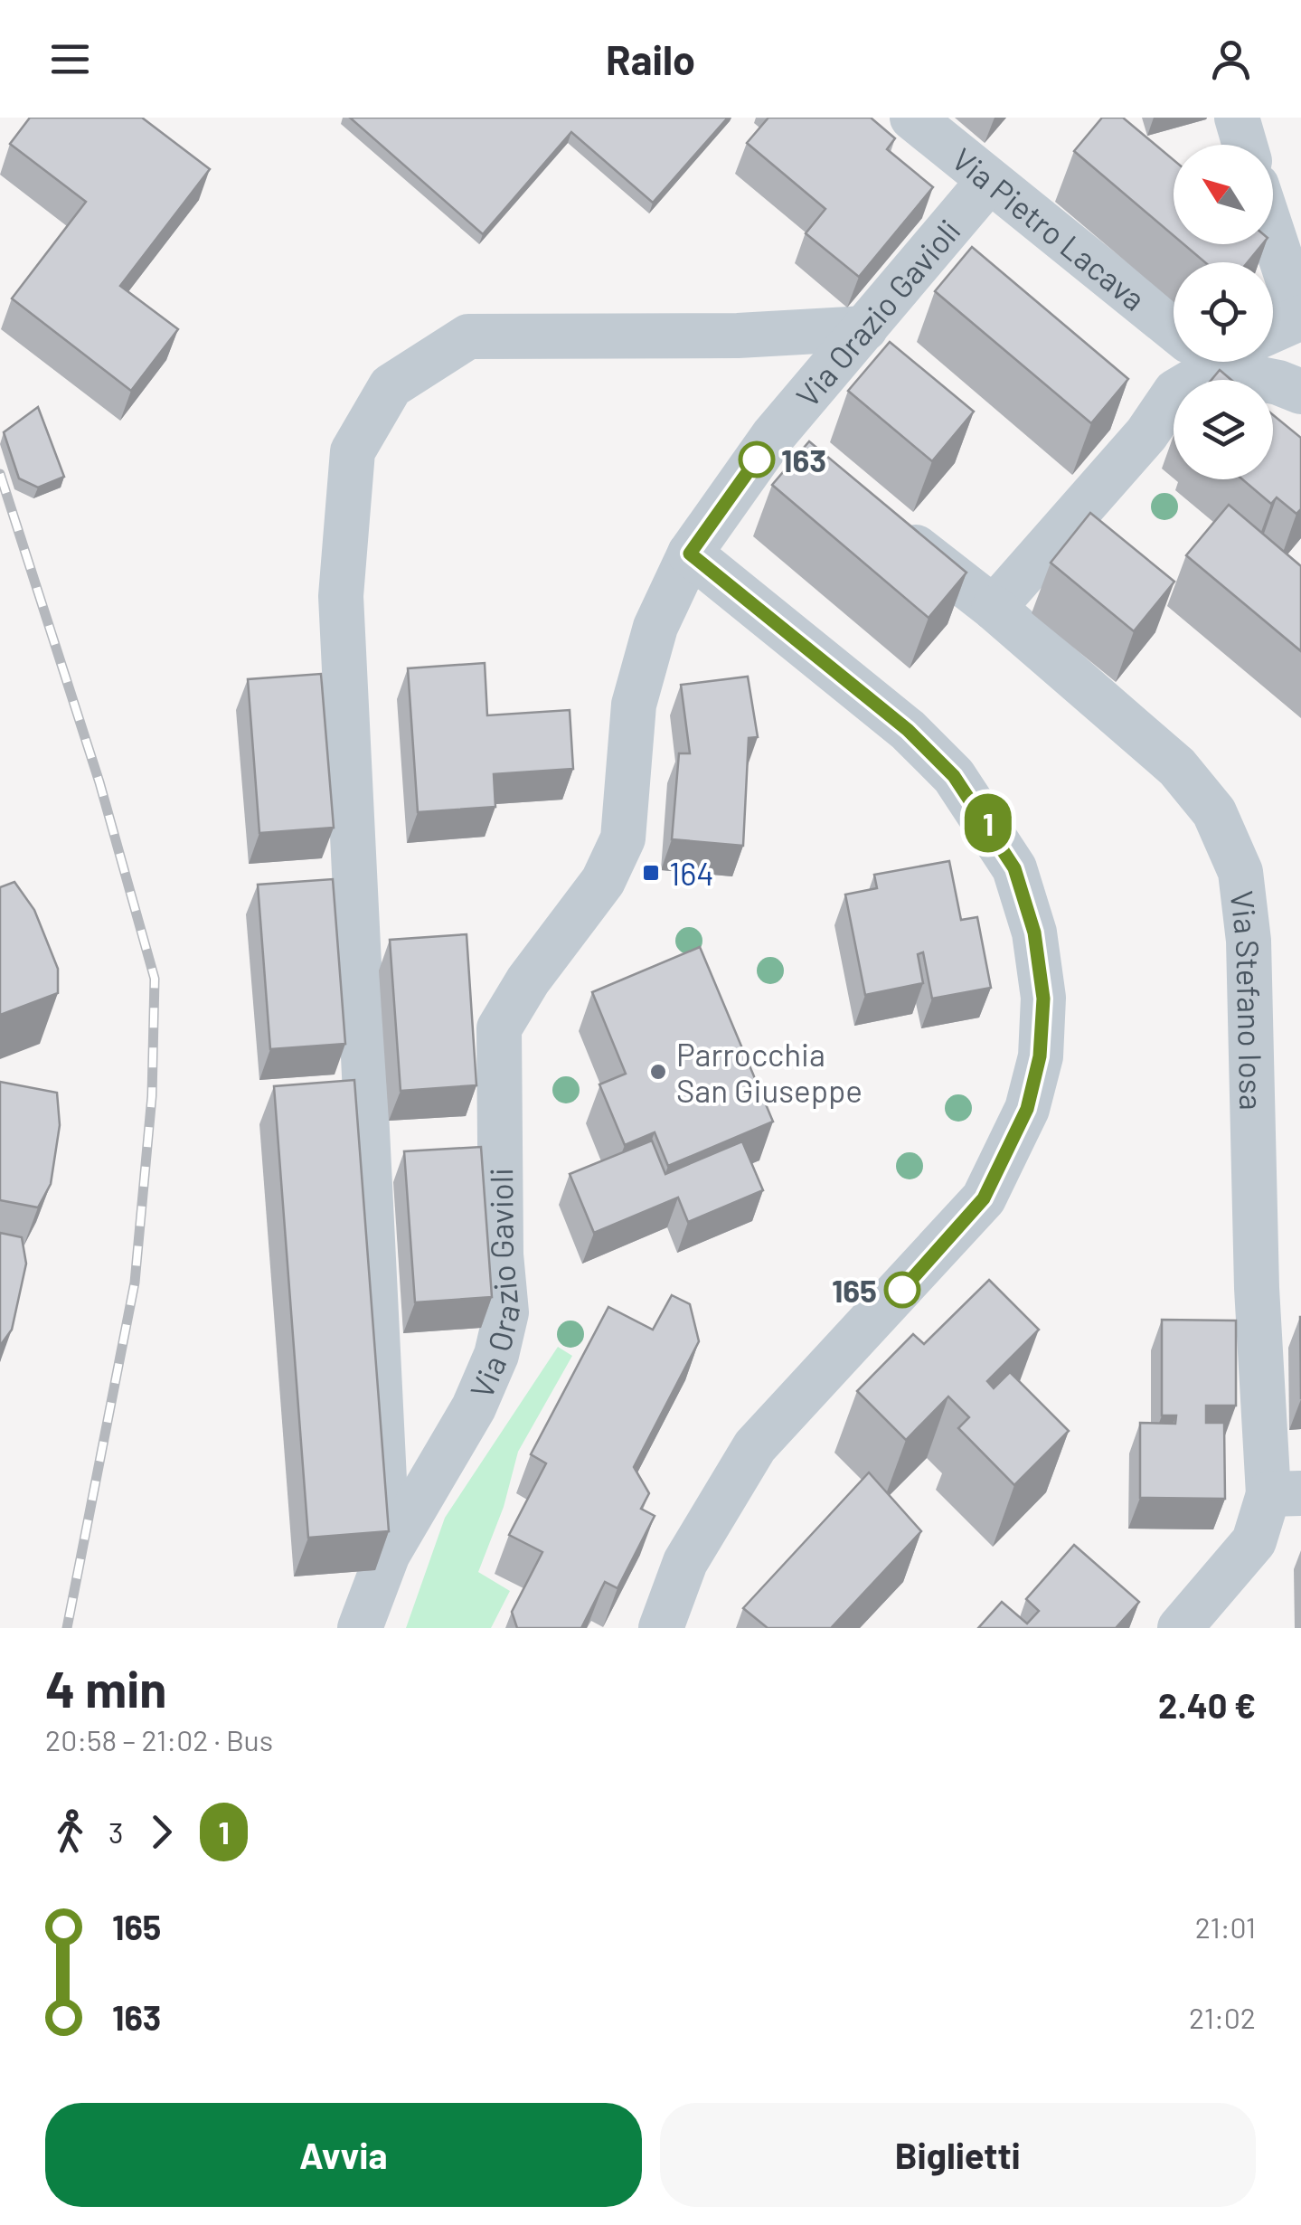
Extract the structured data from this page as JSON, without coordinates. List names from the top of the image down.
{
  "streets": {
    "street": ["Via Pietro Lacava", "Via Orazio Gavioli", "Via Stefano Iosa"]
  },
  "crossings": [
    ["Via Pietro Lacava", "Via Orazio Gavioli"]
  ],
  "places": {
    "other": ["163", "Parrocchia San Giuseppe", "165"],
    "transit": ["164"]
  },
  "lines": ["bus line 1"],
  "north": "top left",
  "page": {
    "header": "Railo",
    "on_map": "1",
    "heading": ["4 min", "20:58 – 21:02 · Bus", "2.40 €"],
    "legs": ["3", "1"],
    "list": [
      {
        "name": "165",
        "value": "21:01"
      },
      {
        "name": "163",
        "value": "21:02"
      }
    ],
    "buttons": ["Avvia", "Biglietti"]
  }
}
